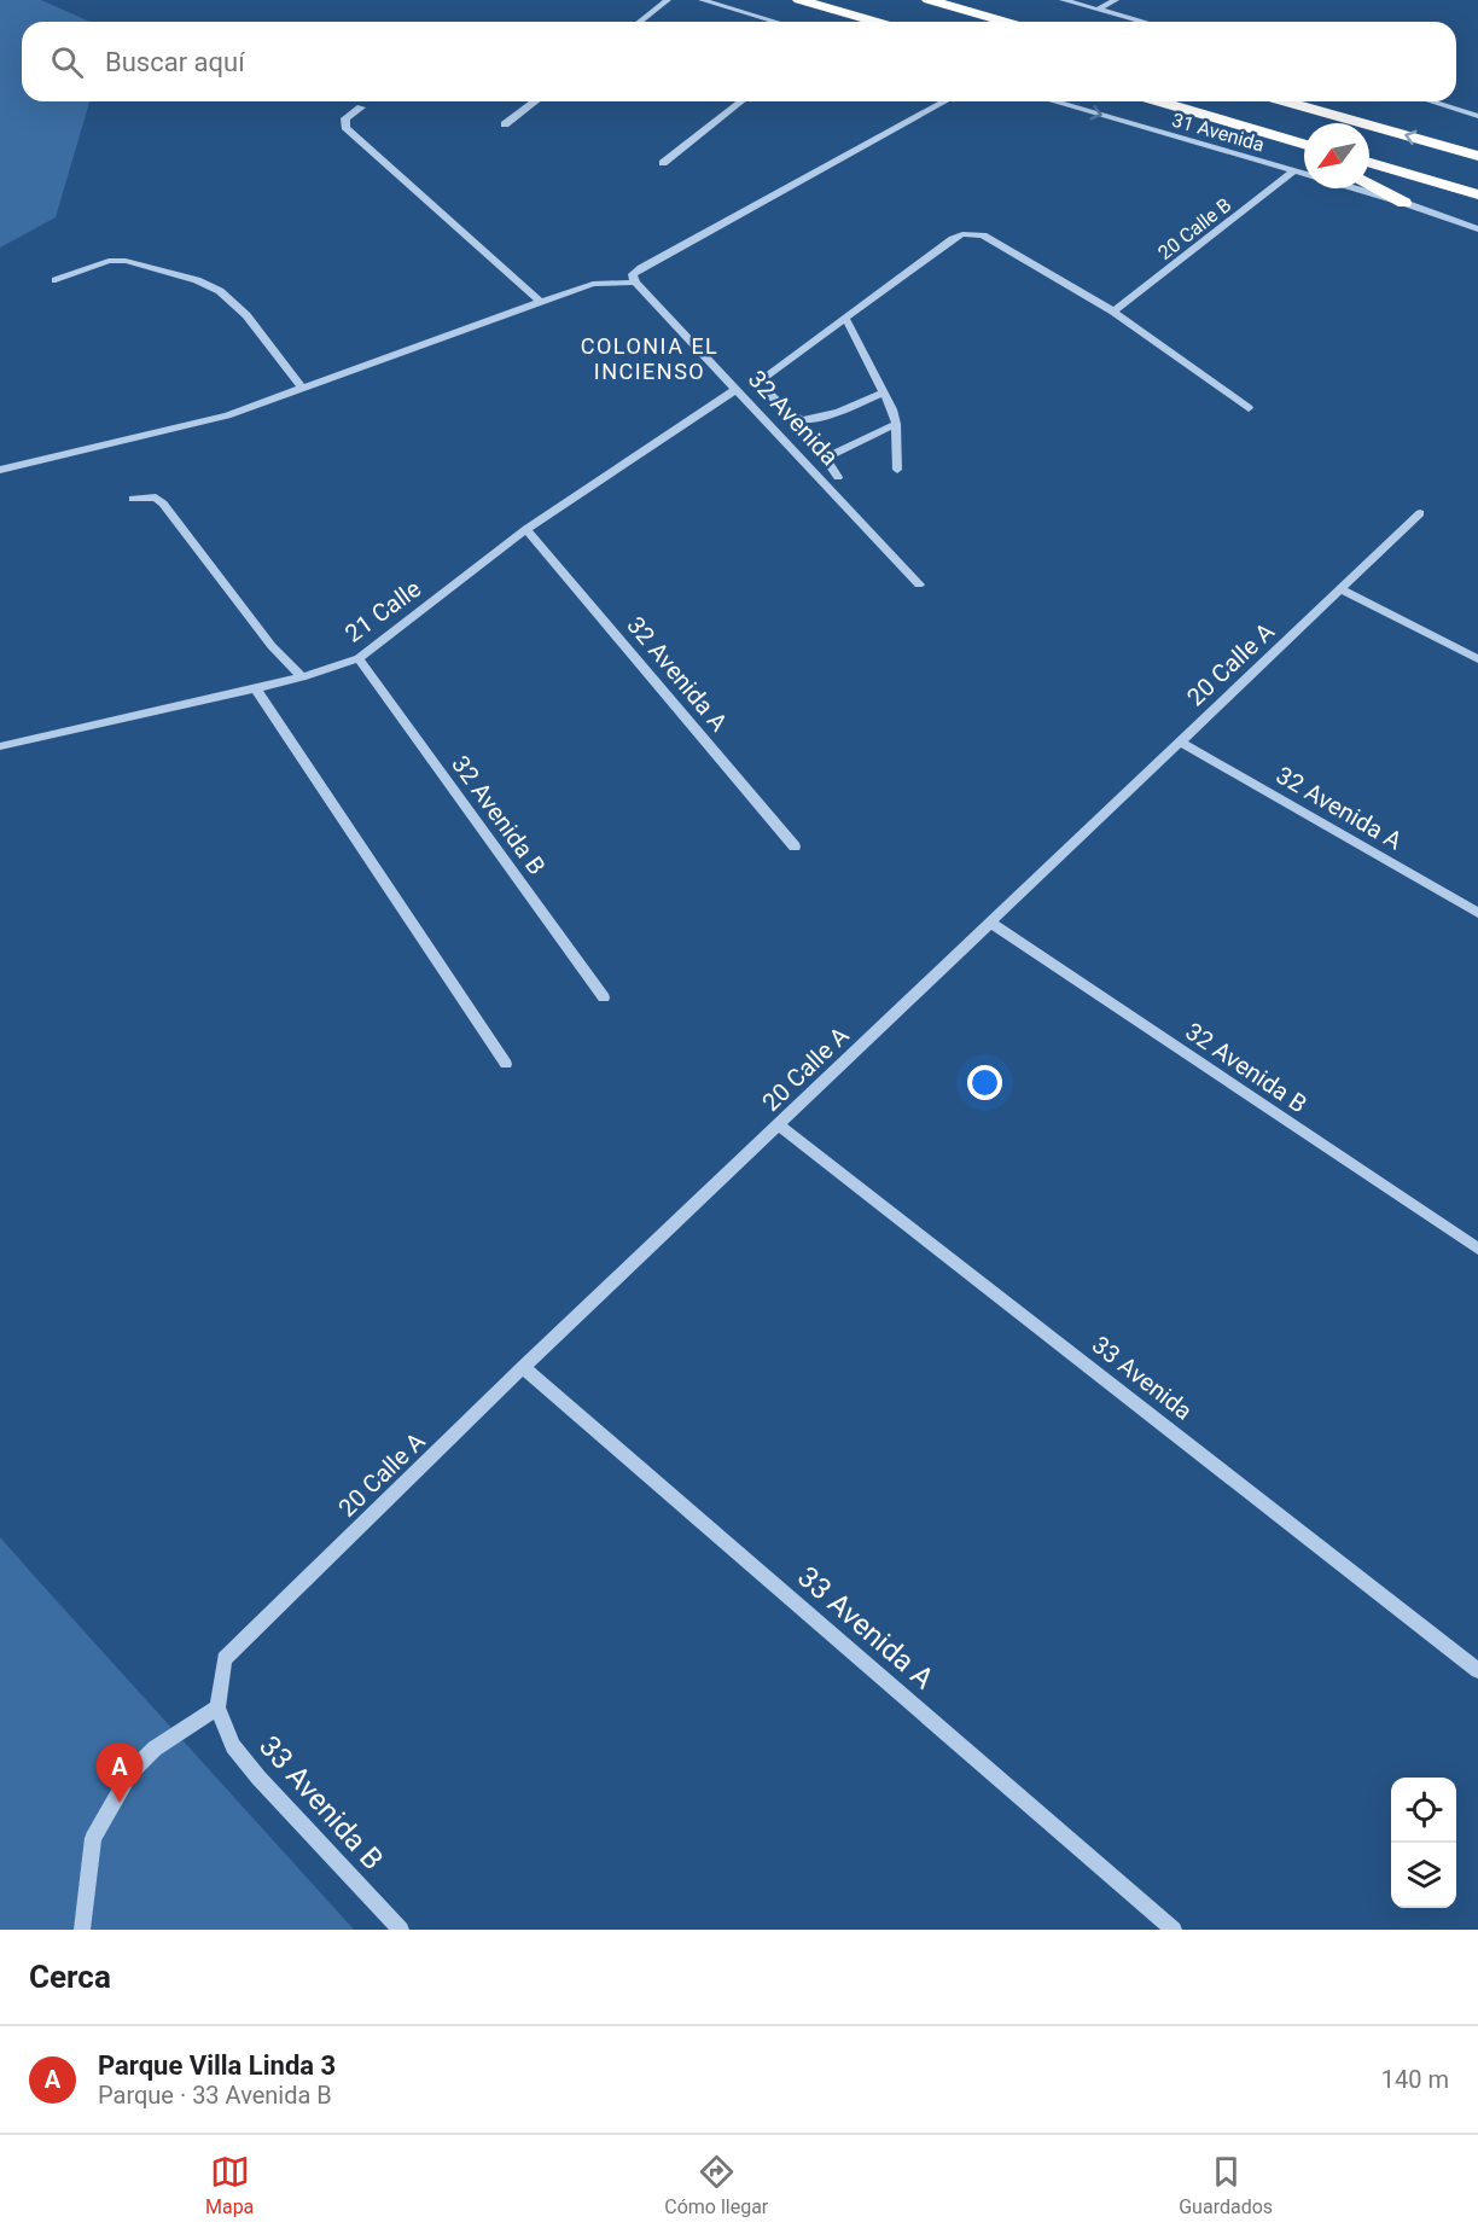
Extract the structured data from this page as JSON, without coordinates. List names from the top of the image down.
{
  "streets": {
    "street": [
      "31 Avenida",
      "20 Calle B",
      "32 Avenida",
      "21 Calle",
      "20 Calle A",
      "32 Avenida A",
      "32 Avenida B",
      "33 Avenida",
      "33 Avenida A",
      "33 Avenida B"
    ]
  },
  "crossings": [
    ["31 Avenida", "20 Calle B"],
    ["32 Avenida", "21 Calle"],
    ["21 Calle", "32 Avenida A"],
    ["21 Calle", "32 Avenida B"],
    ["20 Calle A", "32 Avenida A"],
    ["20 Calle A", "32 Avenida B"],
    ["20 Calle A", "33 Avenida"],
    ["20 Calle A", "33 Avenida A"],
    ["20 Calle A", "33 Avenida B"]
  ],
  "one_way": ["31 Avenida"],
  "districts": ["COLONIA EL INCIENSO"],
  "north": "bottom left",
  "page": {
    "search": "Buscar aquí",
    "pins": "A",
    "heading": "Cerca",
    "list": [
      {
        "mark": "A",
        "name": "Parque Villa Linda 3",
        "note": "Parque · 33 Avenida B",
        "value": "140 m"
      }
    ],
    "nav": ["Mapa", "Cómo llegar", "Guardados"]
  }
}
